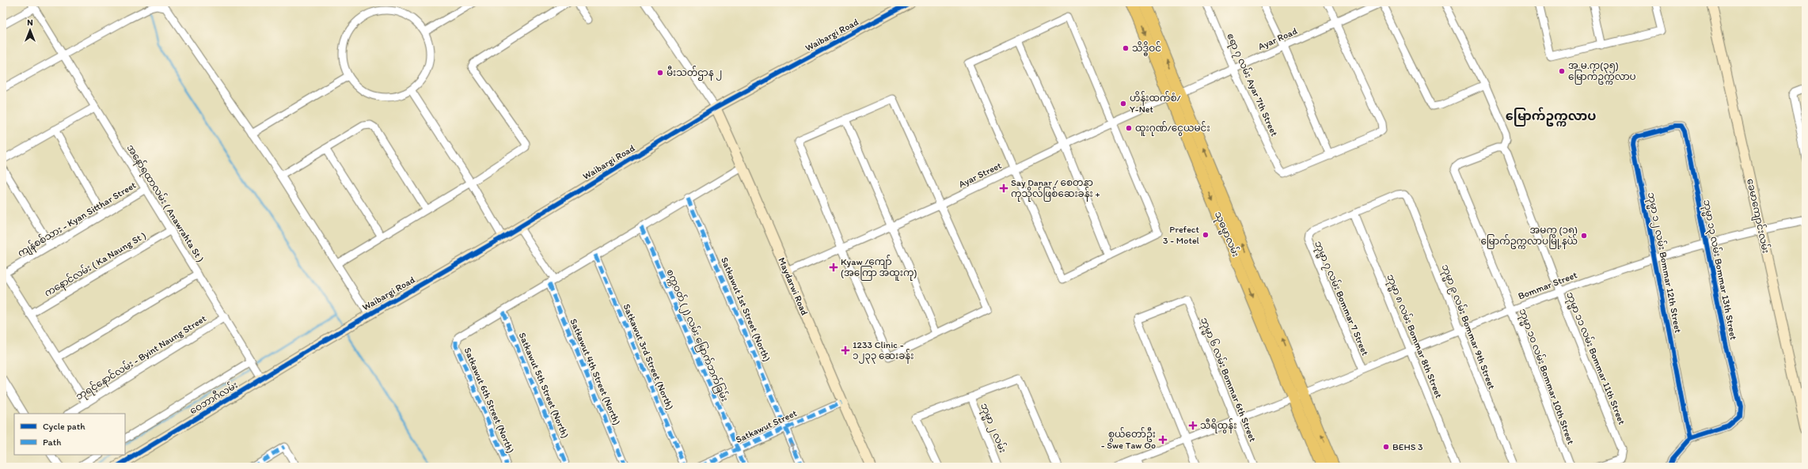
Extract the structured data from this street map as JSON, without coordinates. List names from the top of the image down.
{
  "streets": {
    "main road": ["သုဓမ္မာလမ်း"],
    "street": [
      "Waibargi Road",
      "Ayar Road",
      "ဧရာ ၇ လမ်း Ayar 7th Street",
      "Ayar Street",
      "အနော်ရထာလမ်း ( Anawrahta St )",
      "ခေမာကျောင်းလမ်း",
      "ကျန်စစ်သား - Kyan Sitthar Street",
      "ဘုမ္မာ ၁၂ လမ်း Bommar 12th Street",
      "ကနောင်လမ်း ( Ka Naung St )",
      "ဘုမ္မာ ၁၃ လမ်း Bommar 13th Street",
      "Bommar Street",
      "Maydarwi Road",
      "ဘုမ္မာ ၇ လမ်း Bommar 7 Street",
      "Satkawut 1st Street (North)",
      "ဘုမ္မာ ၉ လမ်း Bommar 9th Street",
      "စက္ကဝတ် (၂) လမ်း မြောက်ဘက်ခြမ်း",
      "ဘုမ္မာ ၈ လမ်း Bommar 8th Street",
      "Satkawut 3rd Street (North)",
      "ဘုရင့်နောင်လမ်း - Byint Naung Street",
      "ဘုမ္မာ ၁၁ လမ်း Bommar 11th Street",
      "Satkawut 4th Street (North)",
      "ဘုမ္မာ ၁၀ လမ်း Bommar 10th Street",
      "ဘုမ္မာ ၆ လမ်း Bommar 6th Street",
      "Satkawut 5th Street (North)",
      "ဝေဘာဂီလမ်း",
      "Satkawut 6th Street (North)",
      "Satkawut Street",
      "ဘုမ္မာ ၂ လမ်း"
    ]
  },
  "crossings": [
    ["Waibargi Road", "Maydarwi Road"],
    ["Waibargi Road", "Satkawut 4th Street (North)"],
    ["Waibargi Road", "ဝေဘာဂီလမ်း"],
    ["Ayar Road", "ဧရာ ၇ လမ်း Ayar 7th Street"],
    ["Ayar Road", "Ayar Street"],
    ["Ayar Road", "သုဓမ္မာလမ်း"],
    ["Ayar Street", "သုဓမ္မာလမ်း"],
    ["Ayar Street", "Maydarwi Road"],
    ["အနော်ရထာလမ်း ( Anawrahta St )", "ကျန်စစ်သား - Kyan Sitthar Street"],
    ["အနော်ရထာလမ်း ( Anawrahta St )", "ကနောင်လမ်း ( Ka Naung St )"],
    ["အနော်ရထာလမ်း ( Anawrahta St )", "ဘုရင့်နောင်လမ်း - Byint Naung Street"],
    ["အနော်ရထာလမ်း ( Anawrahta St )", "ဝေဘာဂီလမ်း"],
    ["ခေမာကျောင်းလမ်း", "Bommar Street"],
    ["သုဓမ္မာလမ်း", "Bommar Street"],
    ["ဘုမ္မာ ၁၂ လမ်း Bommar 12th Street", "ဘုမ္မာ ၁၃ လမ်း Bommar 13th Street"],
    ["ဘုမ္မာ ၁၂ လမ်း Bommar 12th Street", "Bommar Street"],
    ["ဘုမ္မာ ၁၃ လမ်း Bommar 13th Street", "Bommar Street"],
    ["Bommar Street", "ဘုမ္မာ ၇ လမ်း Bommar 7 Street"],
    ["Bommar Street", "ဘုမ္မာ ၉ လမ်း Bommar 9th Street"],
    ["Bommar Street", "ဘုမ္မာ ၈ လမ်း Bommar 8th Street"],
    ["Bommar Street", "ဘုမ္မာ ၁၁ လမ်း Bommar 11th Street"],
    ["Bommar Street", "ဘုမ္မာ ၁၀ လမ်း Bommar 10th Street"],
    ["Bommar Street", "ဘုမ္မာ ၆ လမ်း Bommar 6th Street"],
    ["Maydarwi Road", "Satkawut Street"],
    ["ဘုမ္မာ ၇ လမ်း Bommar 7 Street", "ဘုမ္မာ ၉ လမ်း Bommar 9th Street"],
    ["ဘုမ္မာ ၇ လမ်း Bommar 7 Street", "ဘုမ္မာ ၈ လမ်း Bommar 8th Street"],
    ["Satkawut 1st Street (North)", "Satkawut Street"],
    ["ဘုမ္မာ ၉ လမ်း Bommar 9th Street", "ဘုမ္မာ ၈ လမ်း Bommar 8th Street"],
    ["စက္ကဝတ် (၂) လမ်း မြောက်ဘက်ခြမ်း", "Satkawut Street"],
    ["ဘုမ္မာ ၁၁ လမ်း Bommar 11th Street", "ဘုမ္မာ ၁၀ လမ်း Bommar 10th Street"],
    ["Satkawut 5th Street (North)", "Satkawut 6th Street (North)"]
  ],
  "districts": ["မြောက်‌ဥက္ကလာပ"],
  "places": {
    "other": [
      "သိဒ္ဓိဝင်",
      "အ.မ.က(၃၅) မြောက်ဥက္ကလာပ",
      "မီးသတ်ဌာန ၂",
      "ဟိန်းထက်စံ/ Y-Net",
      "ထူးဂုဏ်/ငွေယမင်း",
      "Prefect 3 - Motel",
      "အမက (၁၅) မြောက်ဥက္ကလာပမြို့နယ်",
      "BEHS 3"
    ],
    "health": [
      "Say Danar / စေတနာ ကုသိုလ်ဖြစ်ဆေးခန်း +",
      "Kyaw /ကျော် (အကြော အထူးကု)",
      "1233 Clinic - ၁၂၃၃ ဆေးခန်း",
      "သီရိထွန်း",
      "စွယ်တော်ဦး - Swe Taw Oo"
    ]
  },
  "legend": ["Cycle path", "Path"],
  "north": "top"
}
